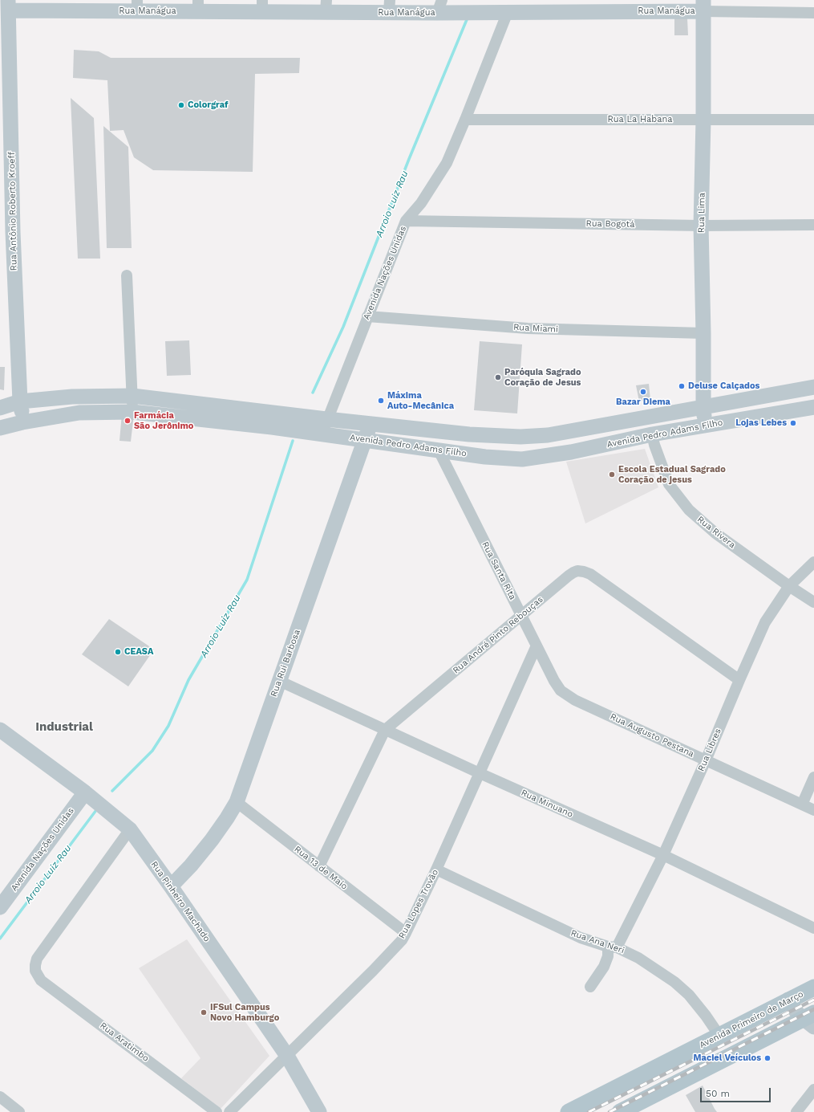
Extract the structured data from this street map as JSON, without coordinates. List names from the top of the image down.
{
  "streets": {
    "main road": ["Avenida Primeiro de Março"],
    "street": [
      "Rua Manágua",
      "Rua La Habana",
      "Rua Antônio Roberto Kroeff",
      "Rua Lima",
      "Rua Bogotá",
      "Avenida Nações Unidas",
      "Rua Miami",
      "Avenida Pedro Adams Filho",
      "Rua Rivera",
      "Rua Santa Rita",
      "Rua André Pinto Rebouças",
      "Rua Rui Barbosa",
      "Rua Augusto Pestana",
      "Rua Libres",
      "Rua Minuano",
      "Rua 13 de Maio",
      "Rua Pinheiro Machado",
      "Rua Lopes Trovão",
      "Rua Ana Neri",
      "Rua Aratimbo"
    ]
  },
  "crossings": [
    ["Rua Manágua", "Rua Antônio Roberto Kroeff"],
    ["Rua Manágua", "Rua Lima"],
    ["Rua Manágua", "Avenida Nações Unidas"],
    ["Rua La Habana", "Rua Lima"],
    ["Rua La Habana", "Avenida Nações Unidas"],
    ["Rua Antônio Roberto Kroeff", "Avenida Pedro Adams Filho"],
    ["Rua Lima", "Rua Bogotá"],
    ["Rua Lima", "Rua Miami"],
    ["Rua Lima", "Avenida Pedro Adams Filho"],
    ["Rua Bogotá", "Avenida Nações Unidas"],
    ["Avenida Nações Unidas", "Rua Miami"],
    ["Avenida Nações Unidas", "Avenida Pedro Adams Filho"],
    ["Avenida Nações Unidas", "Rua Pinheiro Machado"],
    ["Avenida Pedro Adams Filho", "Rua Rivera"],
    ["Avenida Pedro Adams Filho", "Rua Santa Rita"],
    ["Avenida Pedro Adams Filho", "Rua Rui Barbosa"],
    ["Rua Rivera", "Rua Libres"],
    ["Rua Santa Rita", "Rua André Pinto Rebouças"],
    ["Rua Santa Rita", "Rua Augusto Pestana"],
    ["Rua Santa Rita", "Rua Lopes Trovão"],
    ["Rua André Pinto Rebouças", "Rua Libres"],
    ["Rua André Pinto Rebouças", "Rua Minuano"],
    ["Rua André Pinto Rebouças", "Rua 13 de Maio"],
    ["Rua Rui Barbosa", "Rua Minuano"],
    ["Rua Rui Barbosa", "Rua 13 de Maio"],
    ["Rua Rui Barbosa", "Rua Pinheiro Machado"],
    ["Rua Augusto Pestana", "Rua Libres"],
    ["Rua Libres", "Rua Minuano"],
    ["Rua Libres", "Rua Ana Neri"],
    ["Rua Minuano", "Rua Lopes Trovão"],
    ["Rua 13 de Maio", "Rua Lopes Trovão"],
    ["Rua Pinheiro Machado", "Rua Lopes Trovão"],
    ["Rua Pinheiro Machado", "Rua Aratimbo"],
    ["Rua Lopes Trovão", "Rua Ana Neri"],
    ["Rua Ana Neri", "Avenida Primeiro de Março"]
  ],
  "districts": ["Industrial"],
  "water": ["Arroio Luiz Rau"],
  "places": [
    "Colorgraf",
    "Paróquia Sagrado Coração de Jesus",
    "Deluse Calçados",
    "Bazar Diema",
    "Máxima Auto-Mecânica",
    "Farmácia São Jerônimo",
    "Lojas Lebes",
    "Escola Estadual Sagrado Coração de jesus",
    "CEASA",
    "IFSul Campus Novo Hamburgo",
    "Maciel Veículos"
  ],
  "scale_bar": "50 m"
}
